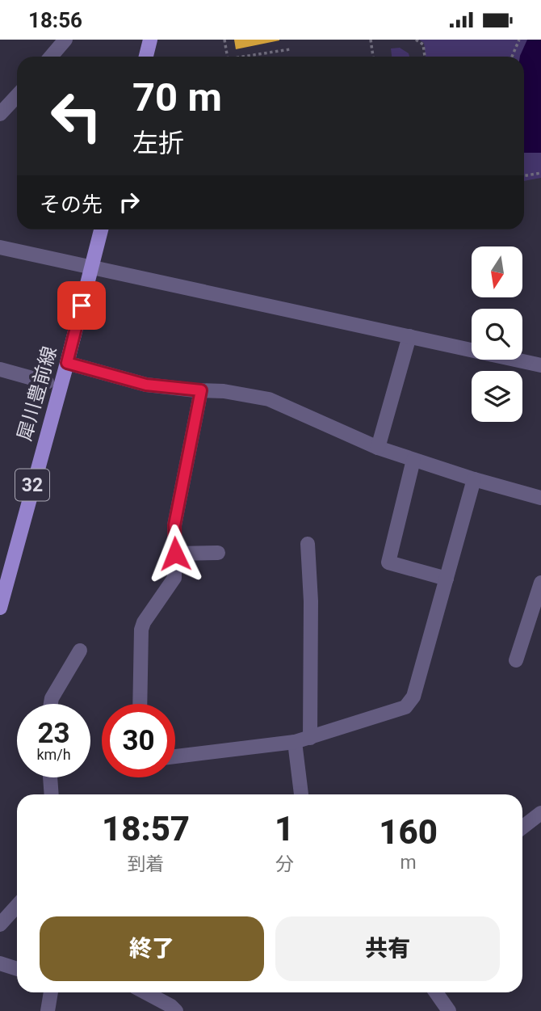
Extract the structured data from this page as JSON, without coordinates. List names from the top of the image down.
{
  "streets": {
    "main road": ["犀川豊前線", "32"]
  },
  "north": "bottom",
  "page": {
    "status": "18:56",
    "turn": ["70 m", "左折"],
    "then": "その先",
    "speed": "23 km/h",
    "limit": "30",
    "eta": [
      "18:57",
      "到着",
      "1",
      "分",
      "160",
      "m"
    ],
    "buttons": ["終了", "共有"]
  }
}
